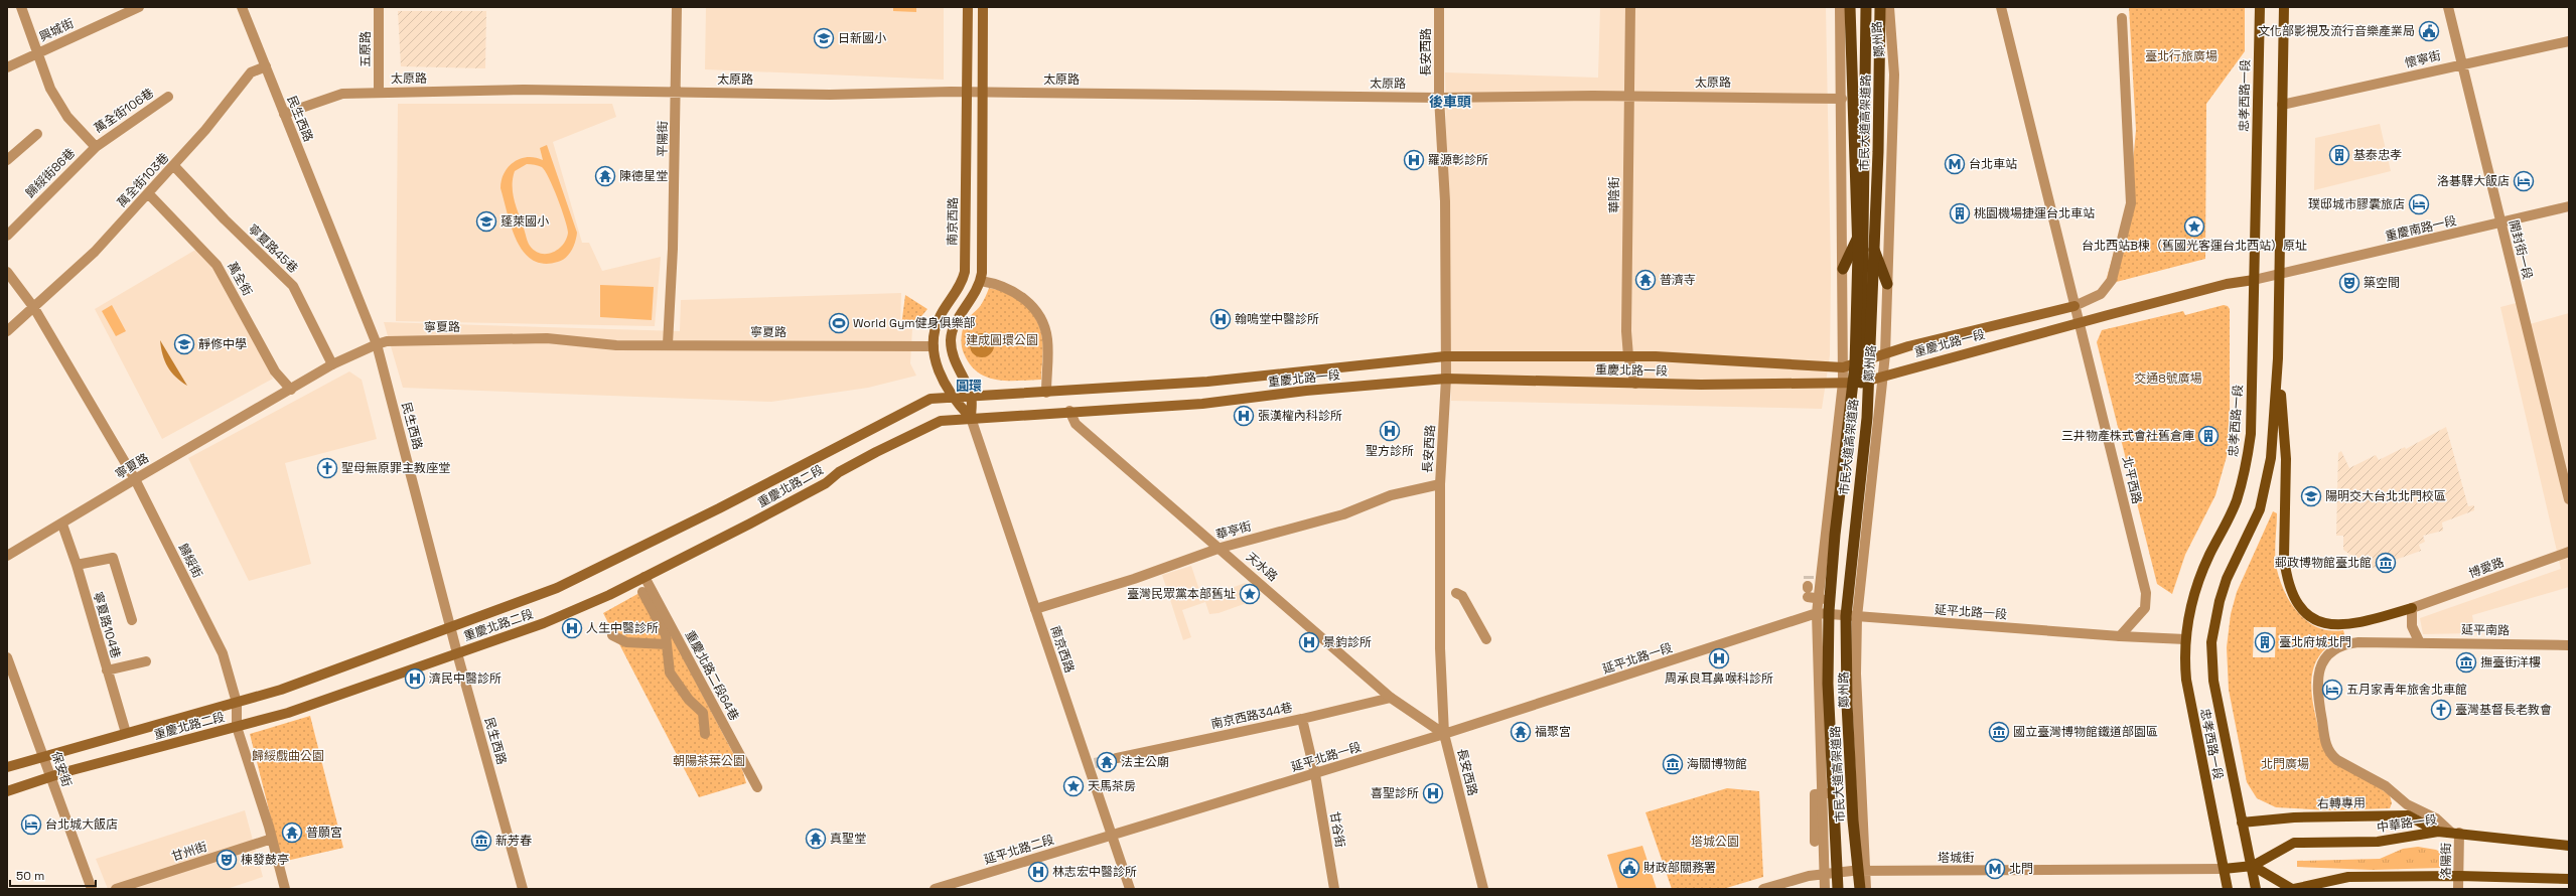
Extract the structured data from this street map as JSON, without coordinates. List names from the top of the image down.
{
  "streets": {
    "highway": ["市民大道高架道路"],
    "main road": [
      "忠孝西路一段",
      "南京西路",
      "重慶北路一段",
      "重慶北路二段",
      "右轉專用",
      "中華路一段"
    ],
    "street": [
      "興城街",
      "鄭州路",
      "五原路",
      "長安西路",
      "懷寧街",
      "太原路",
      "萬全街106巷",
      "民生西路",
      "平陽街",
      "歸綏街86巷",
      "萬全街103巷",
      "華陰街",
      "重慶南路一段",
      "寧夏路45巷",
      "開封街一段",
      "萬全街",
      "寧夏路",
      "北平西路",
      "華亭街",
      "歸綏街",
      "天水路",
      "博愛路",
      "延平北路一段",
      "寧夏路104巷",
      "延平南路",
      "重慶北路二段64巷",
      "南京西路344巷",
      "保安街",
      "甘谷街",
      "延平北路二段",
      "甘州街",
      "塔城街",
      "洛陽街"
    ]
  },
  "crossings": [
    ["鄭州路", "太原路"],
    ["鄭州路", "重慶北路一段"],
    ["鄭州路", "延平北路一段"],
    ["鄭州路", "塔城街"],
    ["五原路", "太原路"],
    ["長安西路", "太原路"],
    ["長安西路", "重慶北路一段"],
    ["長安西路", "華亭街"],
    ["長安西路", "天水路"],
    ["長安西路", "延平北路一段"],
    ["懷寧街", "忠孝西路一段"],
    ["懷寧街", "開封街一段"],
    ["太原路", "民生西路"],
    ["太原路", "平陽街"],
    ["太原路", "華陰街"],
    ["太原路", "南京西路"],
    ["忠孝西路一段", "重慶南路一段"],
    ["忠孝西路一段", "重慶北路一段"],
    ["忠孝西路一段", "延平北路一段"],
    ["忠孝西路一段", "右轉專用"],
    ["忠孝西路一段", "中華路一段"],
    ["忠孝西路一段", "塔城街"],
    ["萬全街106巷", "歸綏街86巷"],
    ["民生西路", "萬全街103巷"],
    ["民生西路", "寧夏路"],
    ["民生西路", "重慶北路二段"],
    ["平陽街", "寧夏路"],
    ["萬全街103巷", "寧夏路45巷"],
    ["萬全街103巷", "萬全街"],
    ["萬全街103巷", "歸綏街"],
    ["華陰街", "重慶北路一段"],
    ["南京西路", "寧夏路"],
    ["南京西路", "重慶北路一段"],
    ["南京西路", "重慶北路二段"],
    ["南京西路", "華亭街"],
    ["南京西路", "延平北路一段"],
    ["南京西路", "延平北路二段"],
    ["重慶南路一段", "開封街一段"],
    ["重慶南路一段", "重慶北路一段"],
    ["寧夏路45巷", "寧夏路"],
    ["萬全街", "寧夏路"],
    ["寧夏路", "歸綏街"],
    ["寧夏路", "寧夏路104巷"],
    ["重慶北路一段", "北平西路"],
    ["重慶北路一段", "重慶北路二段"],
    ["重慶北路一段", "天水路"],
    ["北平西路", "延平北路一段"],
    ["重慶北路二段", "歸綏街"],
    ["重慶北路二段", "寧夏路104巷"],
    ["重慶北路二段", "重慶北路二段64巷"],
    ["重慶北路二段", "保安街"],
    ["華亭街", "天水路"],
    ["歸綏街", "甘州街"],
    ["天水路", "延平北路一段"],
    ["天水路", "南京西路344巷"],
    ["延平北路一段", "甘谷街"],
    ["延平北路一段", "延平北路二段"],
    ["延平南路", "中華路一段"],
    ["延平南路", "洛陽街"],
    ["南京西路344巷", "甘谷街"],
    ["右轉專用", "中華路一段"],
    ["中華路一段", "塔城街"],
    ["中華路一段", "洛陽街"]
  ],
  "districts": ["後車頭", "圓環"],
  "parks": [
    "臺北行旅廣場",
    "建成圓環公園",
    "交通8號廣場",
    "歸綏戲曲公園",
    "朝陽茶葉公園",
    "北門廣場",
    "塔城公園"
  ],
  "places": {
    "public building": ["文化部影視及流行音樂產業局", "財政部關務署"],
    "school or university": [
      "日新國小",
      "蓬萊國小",
      "靜修中學",
      "陽明交大台北北門校區"
    ],
    "building": [
      "基泰忠孝",
      "桃園機場捷運台北車站",
      "三井物產株式會社舊倉庫",
      "臺北府城北門"
    ],
    "hospital": [
      "羅源彰診所",
      "翰鳴堂中醫診所",
      "張漢權內科診所",
      "聖方診所",
      "人生中醫診所",
      "景鈞診所",
      "周承良耳鼻喉科診所",
      "濟民中醫診所",
      "喜聖診所",
      "林志宏中醫診所"
    ],
    "metro station": ["台北車站", "北門"],
    "temple": [
      "陳德星堂",
      "普濟寺",
      "福聚宮",
      "法主公廟",
      "普願宮",
      "真聖堂"
    ],
    "hotel": [
      "洛碁驛大飯店",
      "璞邸城市膠囊旅店",
      "五月家青年旅舍北車館",
      "台北城大飯店"
    ],
    "place": ["台北西站B棟（舊國光客運台北西站）原址", "臺灣民眾黨本部舊址", "天馬茶房"],
    "theatre": ["築空間", "棟發鼓亭"],
    "sports": ["World Gym健身俱樂部"],
    "church": ["聖母無原罪主教座堂", "臺灣基督長老教會"],
    "museum": [
      "郵政博物館臺北館",
      "撫臺街洋樓",
      "國立臺灣博物館鐵道部園區",
      "海關博物館",
      "新芳春"
    ]
  },
  "scale_bar": "50 m"
}
